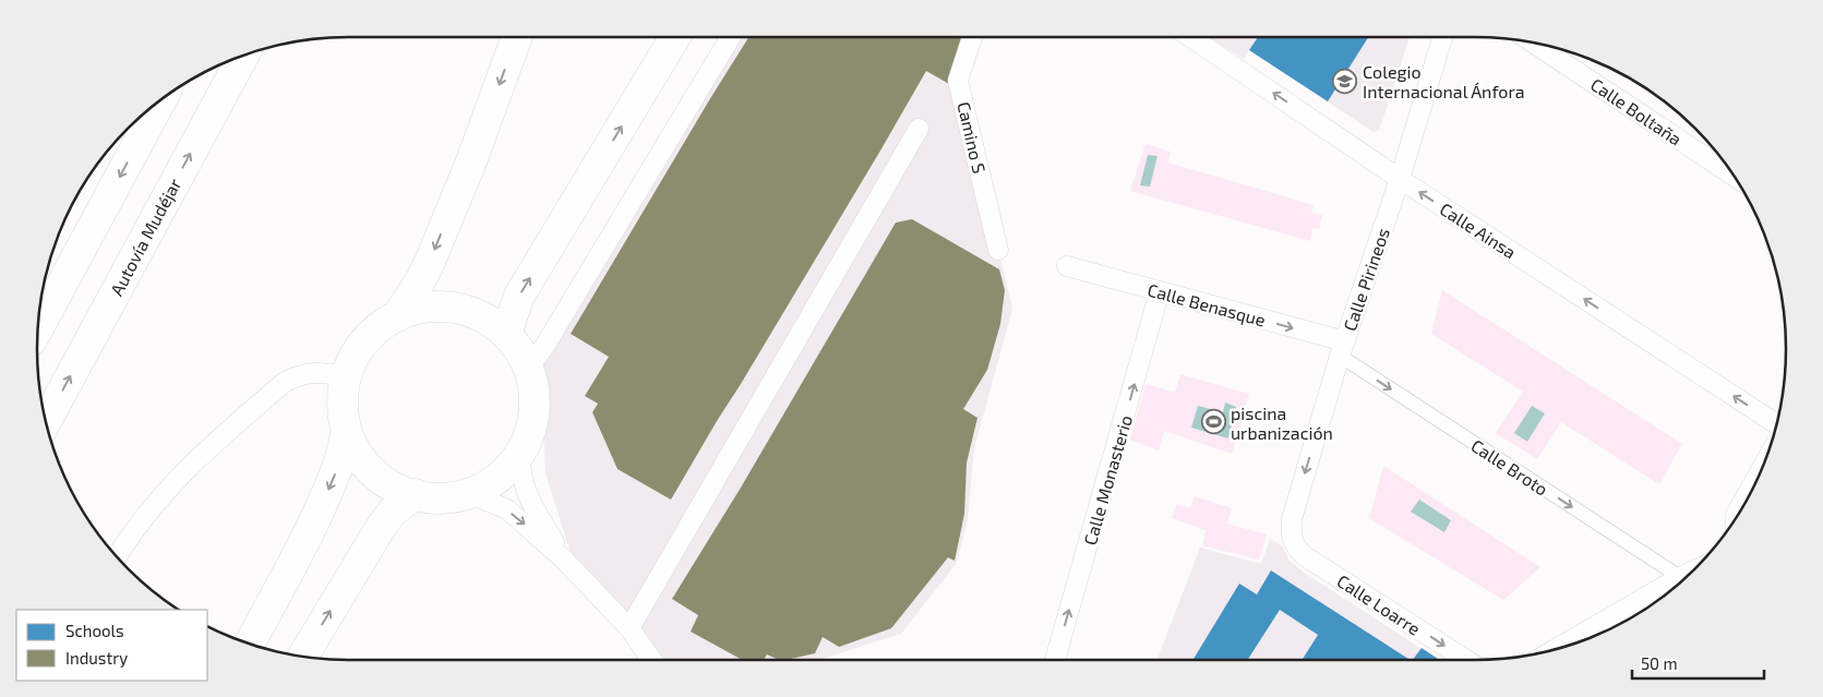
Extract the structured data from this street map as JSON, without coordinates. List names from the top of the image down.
{
  "streets": {
    "highway": ["Autovía Mudéjar"],
    "street": [
      "Calle Boltaña",
      "Camino S",
      "Calle Ainsa",
      "Calle Pirineos",
      "Calle Benasque",
      "Calle Broto",
      "Calle Monasterio",
      "Calle Loarre"
    ]
  },
  "crossings": [
    ["Calle Ainsa", "Calle Pirineos"],
    ["Calle Pirineos", "Calle Benasque"],
    ["Calle Pirineos", "Calle Broto"],
    ["Calle Pirineos", "Calle Loarre"],
    ["Calle Benasque", "Calle Broto"],
    ["Calle Benasque", "Calle Monasterio"]
  ],
  "one_way": [
    "Calle Ainsa",
    "Calle Pirineos",
    "Calle Benasque",
    "Calle Broto",
    "Calle Monasterio",
    "Calle Loarre"
  ],
  "places": {
    "school or university": ["Colegio Internacional Ánfora"],
    "sports": ["piscina urbanización"]
  },
  "legend": ["Schools", "Industry"],
  "scale_bar": "50 m"
}
